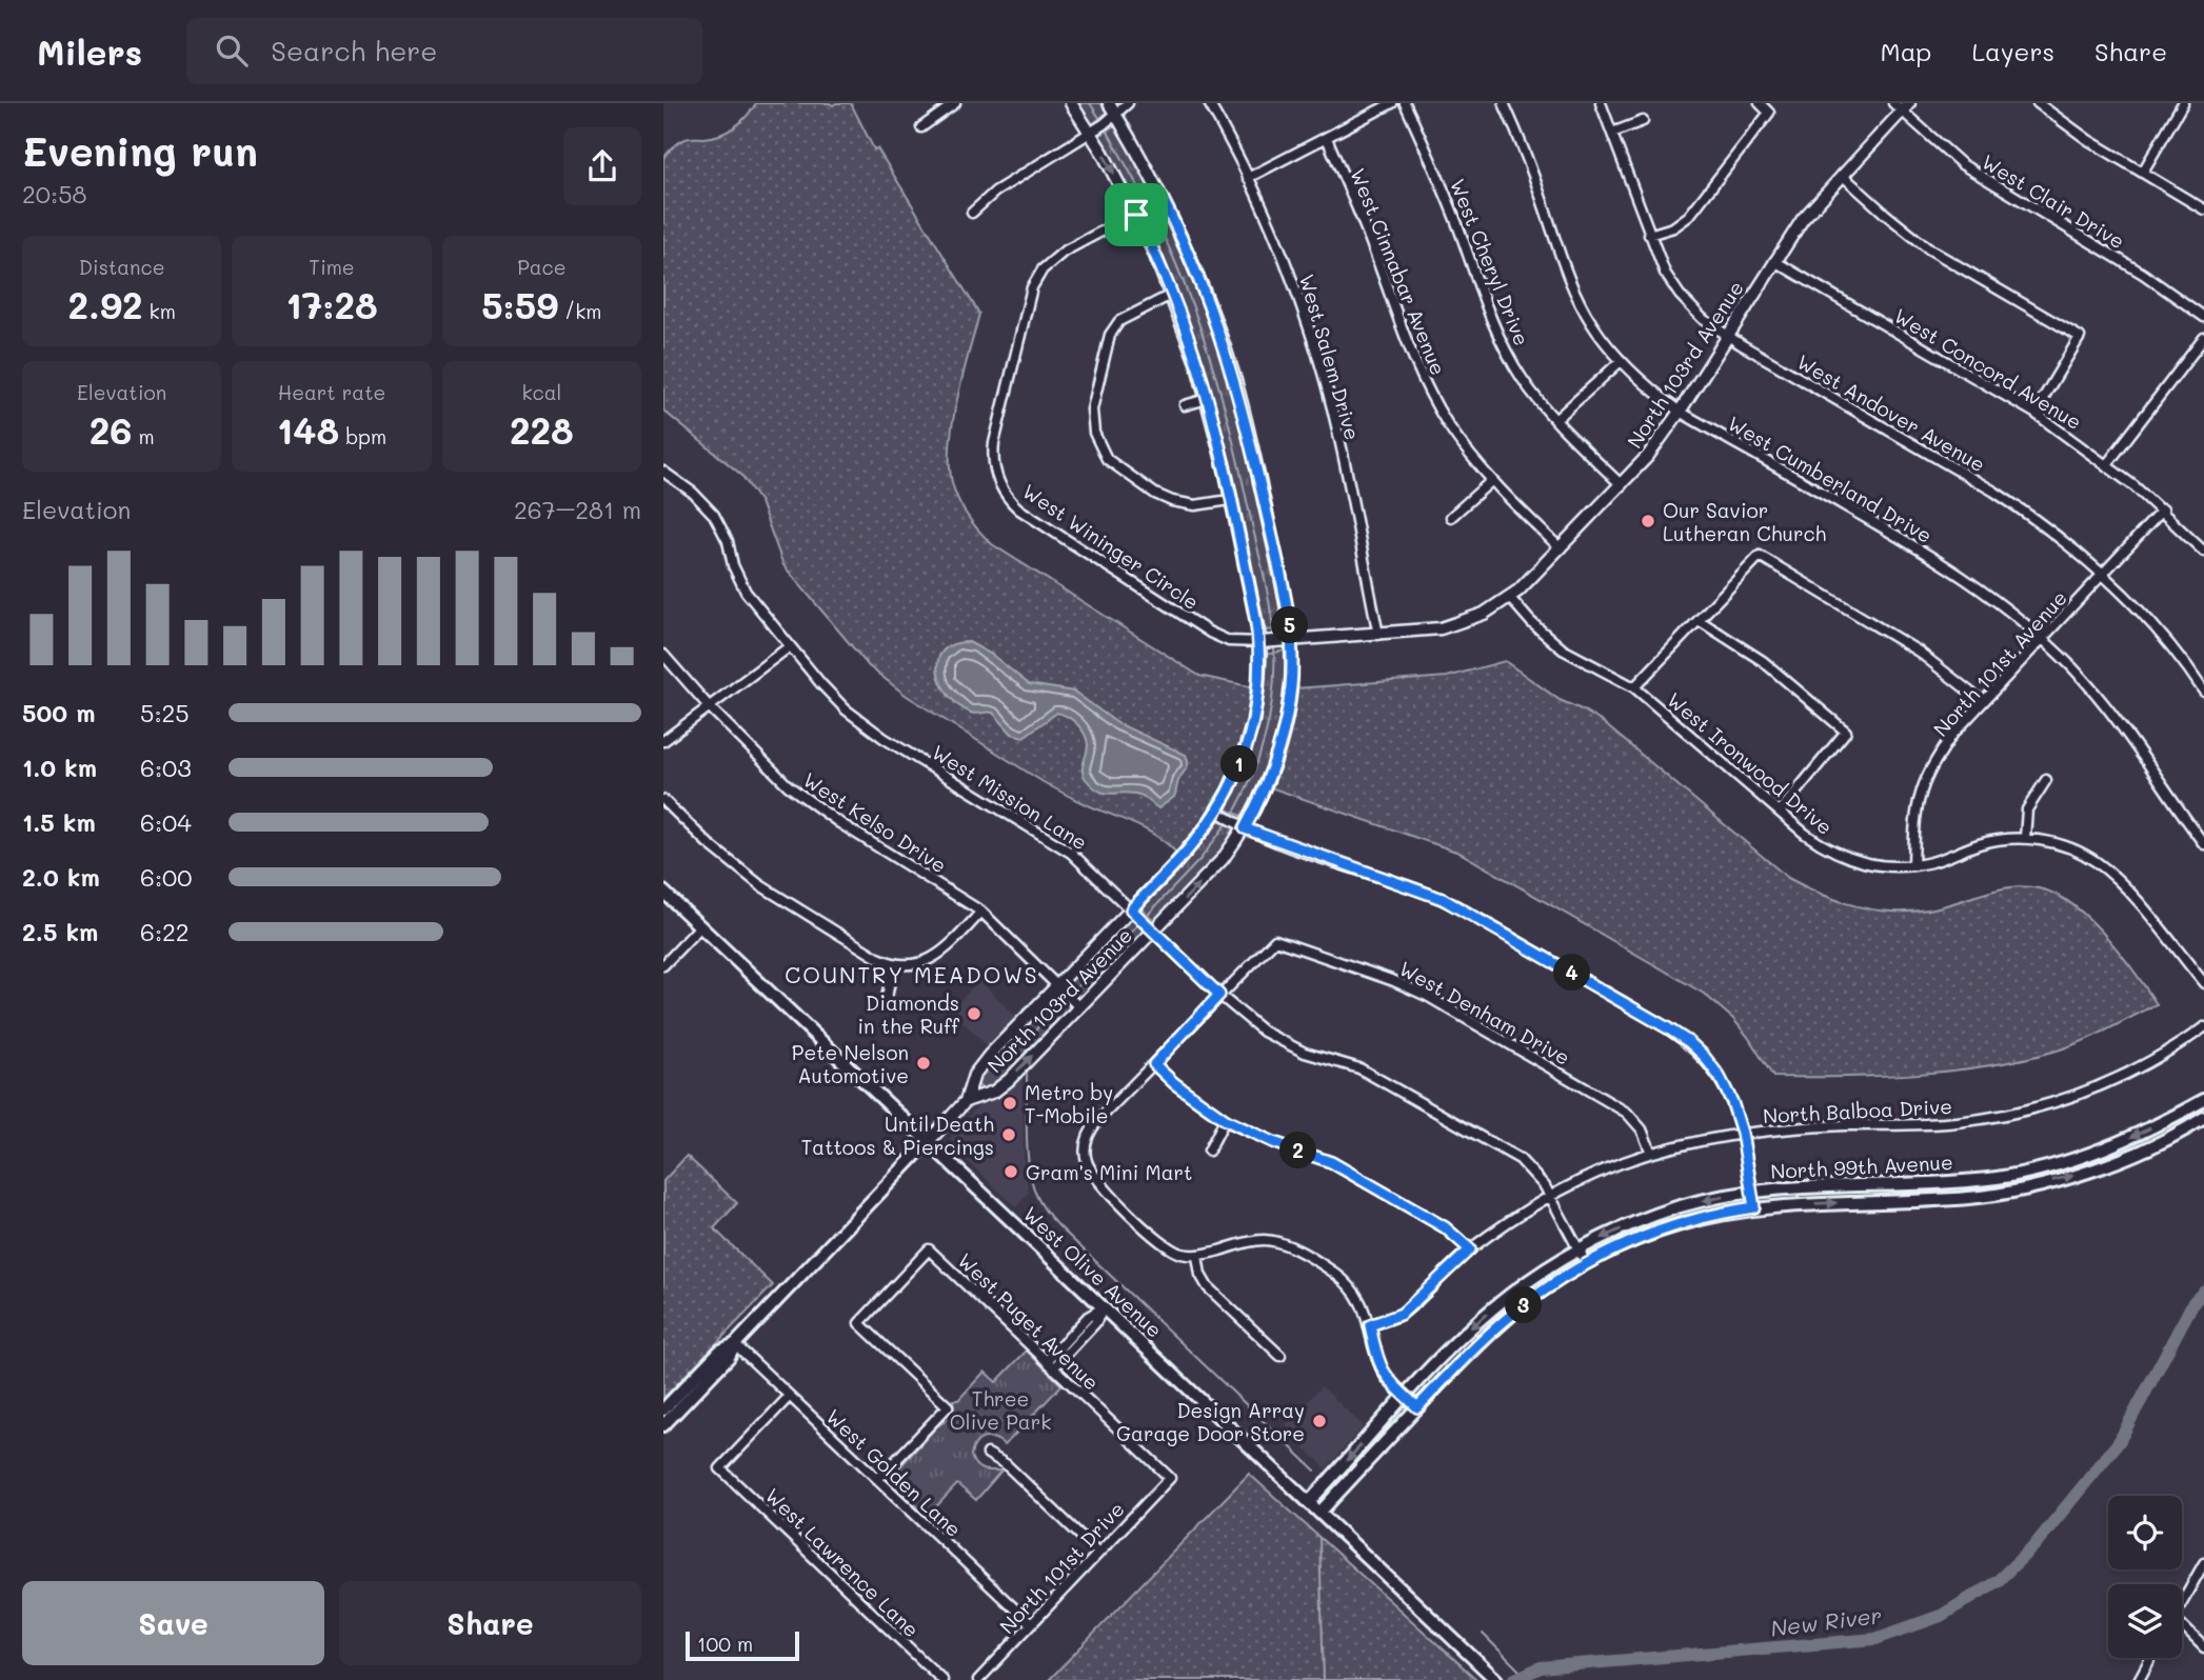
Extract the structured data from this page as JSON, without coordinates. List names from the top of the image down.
{
  "streets": {
    "main road": ["North 103rd Avenue", "North 99th Avenue", "West Olive Avenue"],
    "street": [
      "West Clair Drive",
      "West Cheryl Drive",
      "West Cinnabar Avenue",
      "West Salem Drive",
      "West Concord Avenue",
      "West Andover Avenue",
      "West Cumberland Drive",
      "West Wininger Circle",
      "North 101st Avenue",
      "West Ironwood Drive",
      "West Mission Lane",
      "West Kelso Drive",
      "West Denham Drive",
      "North Balboa Drive",
      "West Puget Avenue",
      "West Golden Lane",
      "West Lawrence Lane",
      "North 101st Drive"
    ]
  },
  "crossings": [
    ["West Clair Drive", "North 103rd Avenue"],
    ["West Cheryl Drive", "North 103rd Avenue"],
    ["West Cinnabar Avenue", "North 103rd Avenue"],
    ["West Salem Drive", "North 103rd Avenue"],
    ["North 103rd Avenue", "West Concord Avenue"],
    ["North 103rd Avenue", "West Andover Avenue"],
    ["North 103rd Avenue", "West Cumberland Drive"],
    ["North 103rd Avenue", "West Wininger Circle"],
    ["North 103rd Avenue", "West Ironwood Drive"],
    ["North 103rd Avenue", "West Mission Lane"],
    ["North 103rd Avenue", "West Kelso Drive"],
    ["North 103rd Avenue", "West Olive Avenue"],
    ["North 103rd Avenue", "West Golden Lane"],
    ["West Concord Avenue", "North 101st Avenue"],
    ["West Andover Avenue", "North 101st Avenue"],
    ["West Cumberland Drive", "North 101st Avenue"],
    ["North 101st Avenue", "West Ironwood Drive"],
    ["West Mission Lane", "West Denham Drive"],
    ["West Mission Lane", "North Balboa Drive"],
    ["West Mission Lane", "North 99th Avenue"],
    ["West Denham Drive", "North Balboa Drive"],
    ["North 99th Avenue", "West Olive Avenue"],
    ["West Puget Avenue", "West Golden Lane"],
    ["West Puget Avenue", "North 101st Drive"],
    ["West Golden Lane", "West Lawrence Lane"],
    ["West Golden Lane", "North 101st Drive"]
  ],
  "districts": ["COUNTRY MEADOWS"],
  "water": ["New River"],
  "parks": ["Three Olive Park"],
  "places": [
    "Our Savior Lutheran Church",
    "Diamonds in the Ruff",
    "Pete Nelson Automotive",
    "Metro by T-Mobile",
    "Until Death Tattoos & Piercings",
    "Gram's Mini Mart",
    "Design Array Garage Door Store"
  ],
  "scale_bar": "100 m",
  "page": {
    "header": "Milers",
    "search": "Search here",
    "nav": ["Map", "Layers", "Share"],
    "heading": ["Evening run", "20:58"],
    "stats": [
      ["Distance", "2.92 km"],
      ["Time", "17:28"],
      ["Pace", "5:59 /km"],
      ["Elevation", "26 m"],
      ["Heart rate", "148 bpm"],
      ["kcal", "228"]
    ],
    "chart": ["Elevation", "267–281 m"],
    "pins": [
      "5",
      "1",
      "4",
      "2",
      "3"
    ],
    "list": [
      {
        "name": "500 m",
        "note": "5:25"
      },
      {
        "name": "1.0 km",
        "note": "6:03"
      },
      {
        "name": "1.5 km",
        "note": "6:04"
      },
      {
        "name": "2.0 km",
        "note": "6:00"
      },
      {
        "name": "2.5 km",
        "note": "6:22"
      }
    ],
    "buttons": ["Save", "Share"],
    "scale": "100 m"
  }
}
